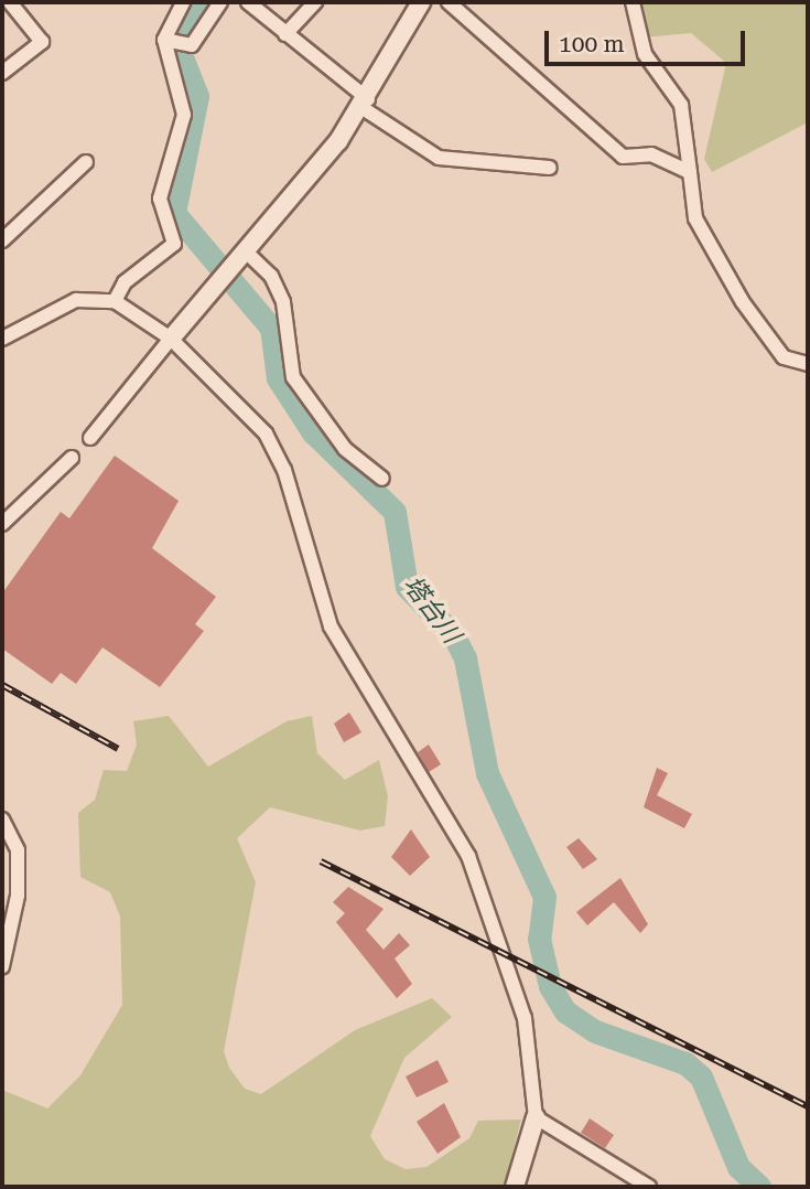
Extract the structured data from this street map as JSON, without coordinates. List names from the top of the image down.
{
  "water": ["塔台川"],
  "scale_bar": "100 m"
}
